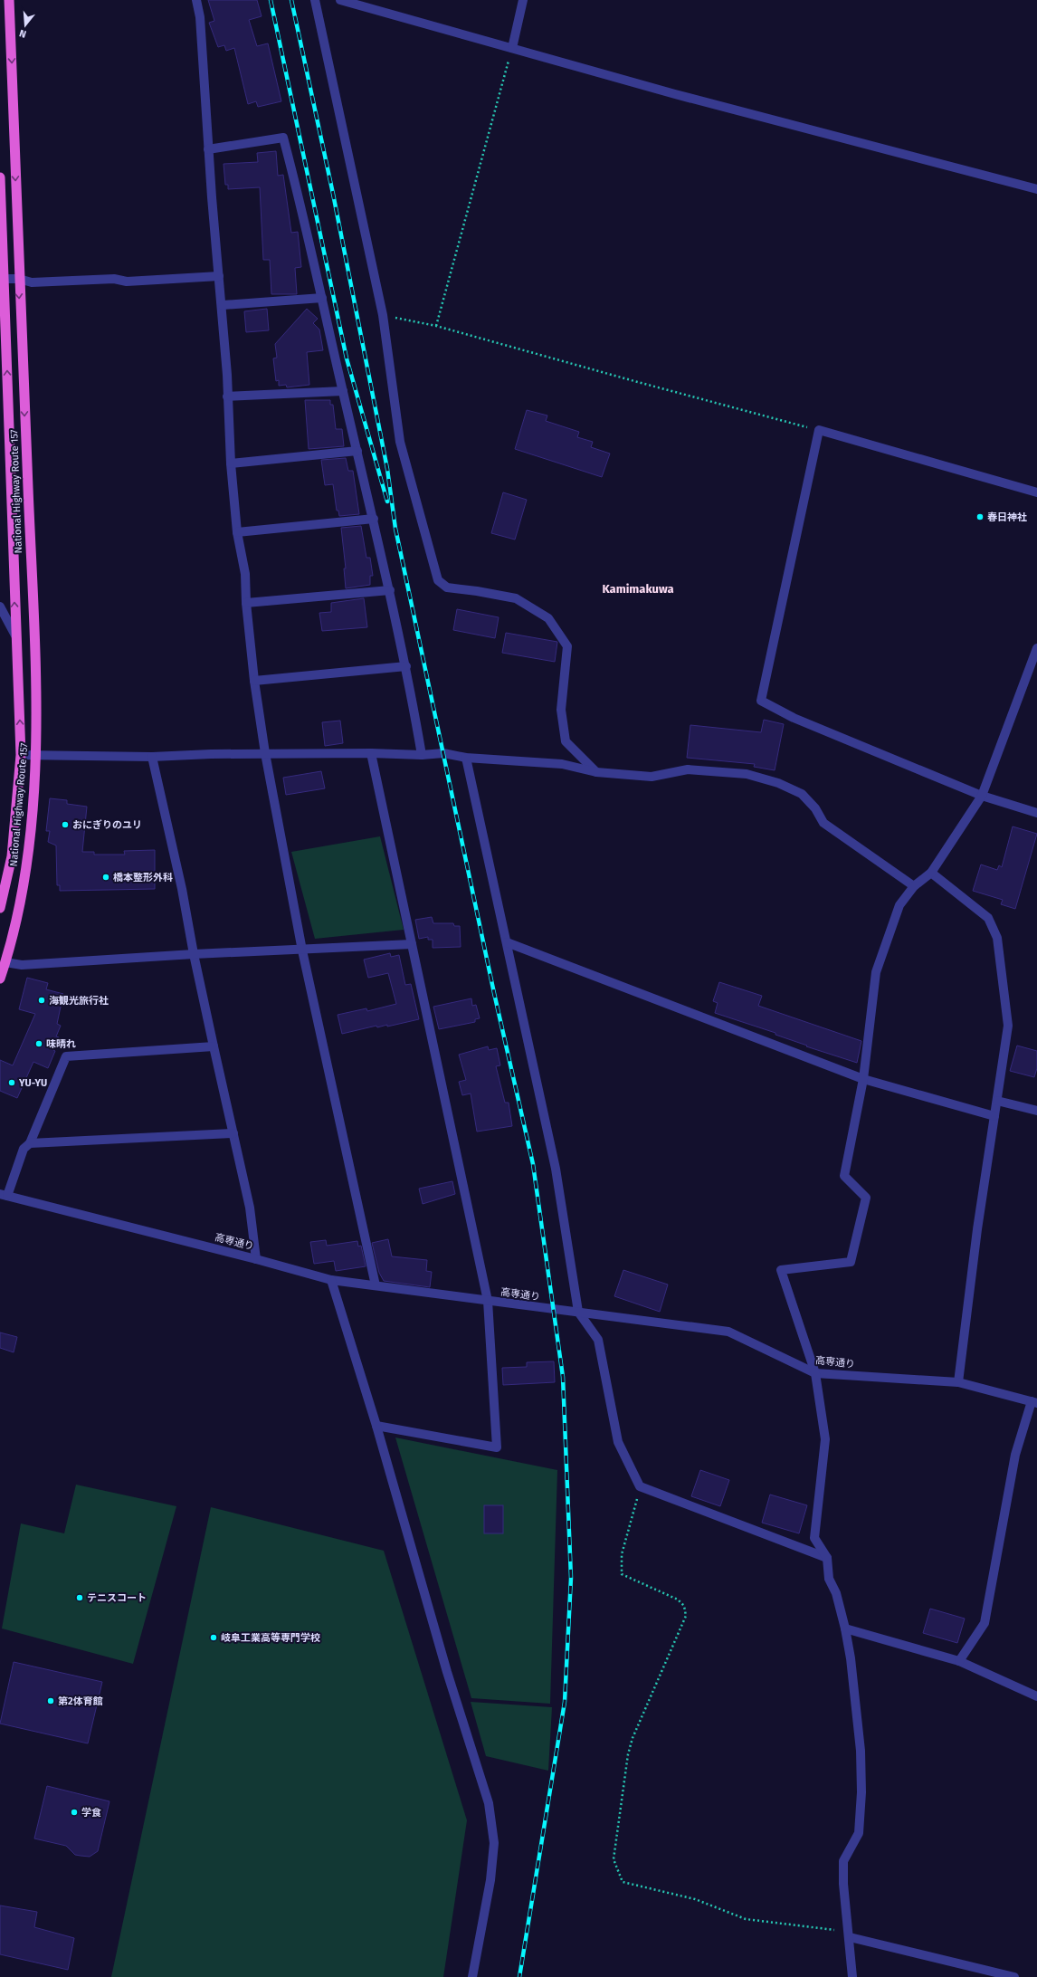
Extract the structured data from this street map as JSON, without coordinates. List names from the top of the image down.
{
  "streets": {
    "highway": ["National Highway Route 157"],
    "street": ["高専通り"]
  },
  "districts": ["Kamimakuwa"],
  "places": [
    "春日神社",
    "おにぎりのユリ",
    "橋本整形外科",
    "海観光旅行社",
    "味晴れ",
    "YU-YU",
    "テニスコート",
    "岐阜工業高等専門学校",
    "第2体育館",
    "学食"
  ],
  "north": "bottom"
}
